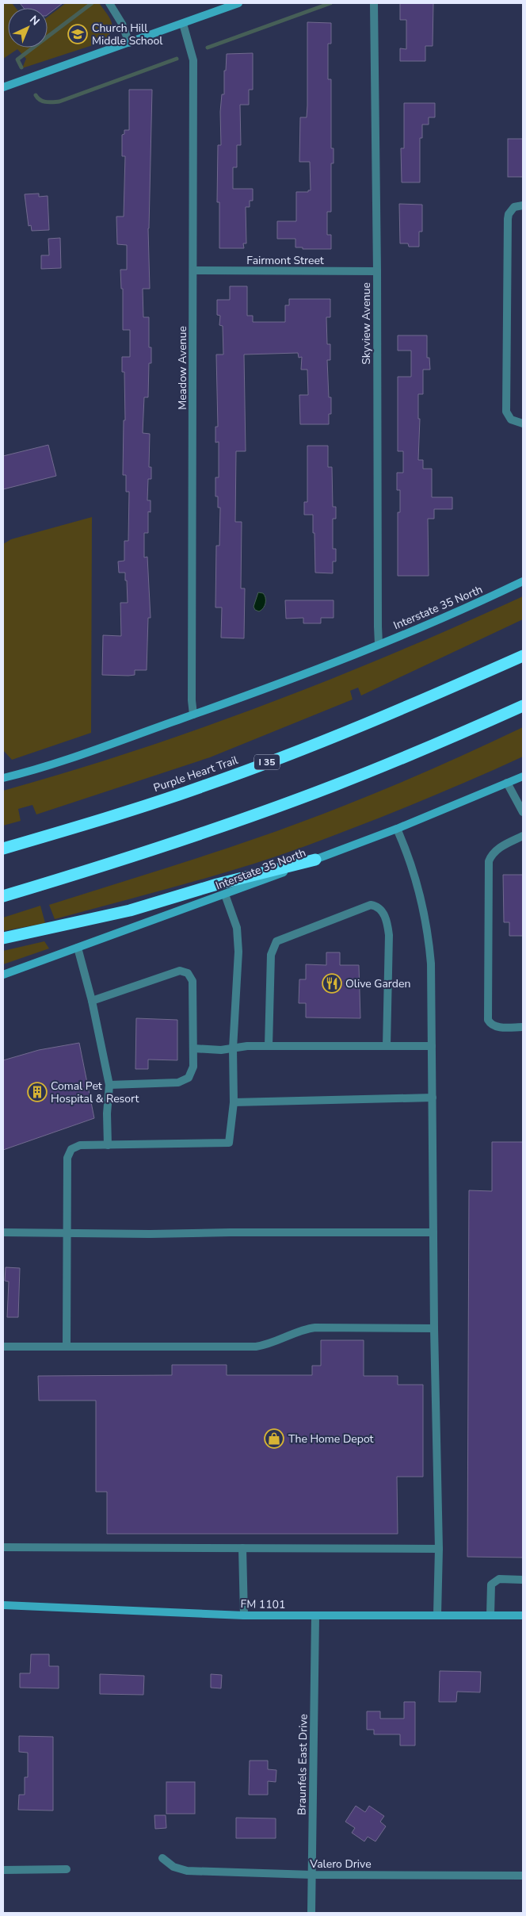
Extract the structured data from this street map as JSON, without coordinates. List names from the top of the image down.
{
  "streets": {
    "highway": ["I 35", "Purple Heart Trail"],
    "main road": ["Interstate 35 North", "FM 1101"],
    "street": [
      "Fairmont Street",
      "Skyview Avenue",
      "Meadow Avenue",
      "Braunfels East Drive",
      "Valero Drive"
    ]
  },
  "crossings": [
    ["Fairmont Street", "Skyview Avenue"],
    ["Fairmont Street", "Meadow Avenue"],
    ["Skyview Avenue", "Interstate 35 North"],
    ["Meadow Avenue", "Interstate 35 North"],
    ["FM 1101", "Braunfels East Drive"],
    ["Braunfels East Drive", "Valero Drive"]
  ],
  "places": {
    "school or university": ["Church Hill Middle School"],
    "restaurant": ["Olive Garden"],
    "building": ["Comal Pet Hospital & Resort"],
    "shop": ["The Home Depot"]
  },
  "north": "top right"
}
